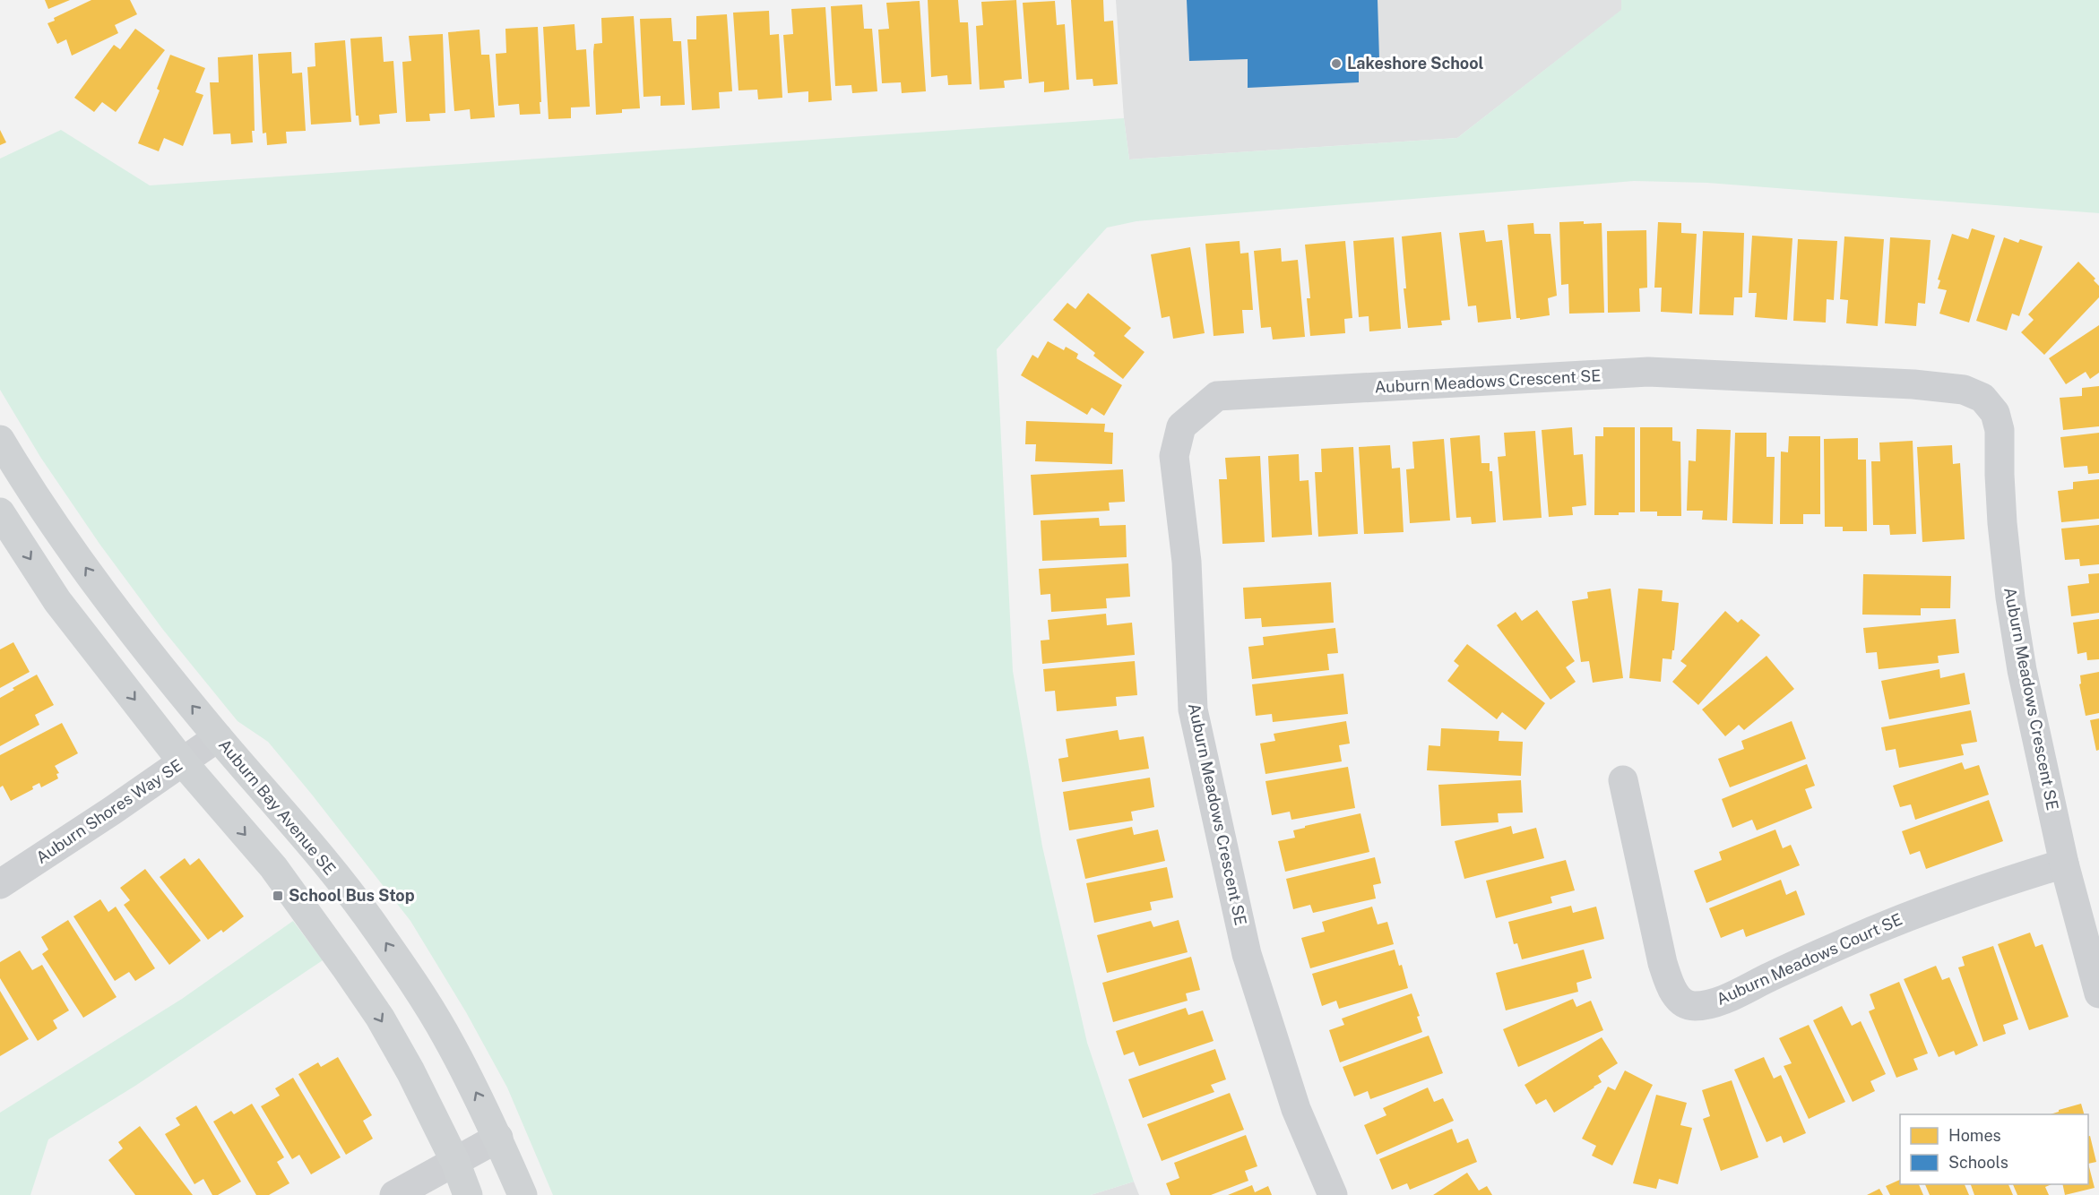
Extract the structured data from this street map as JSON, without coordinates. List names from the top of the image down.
{
  "streets": {
    "street": [
      "Auburn Meadows Crescent SE",
      "Auburn Bay Avenue SE",
      "Auburn Shores Way SE",
      "Auburn Meadows Court SE"
    ]
  },
  "crossings": [
    ["Auburn Meadows Crescent SE", "Auburn Meadows Court SE"],
    ["Auburn Bay Avenue SE", "Auburn Shores Way SE"]
  ],
  "places": {
    "other": ["Lakeshore School"],
    "transit": ["School Bus Stop"]
  },
  "legend": ["Homes", "Schools"]
}
